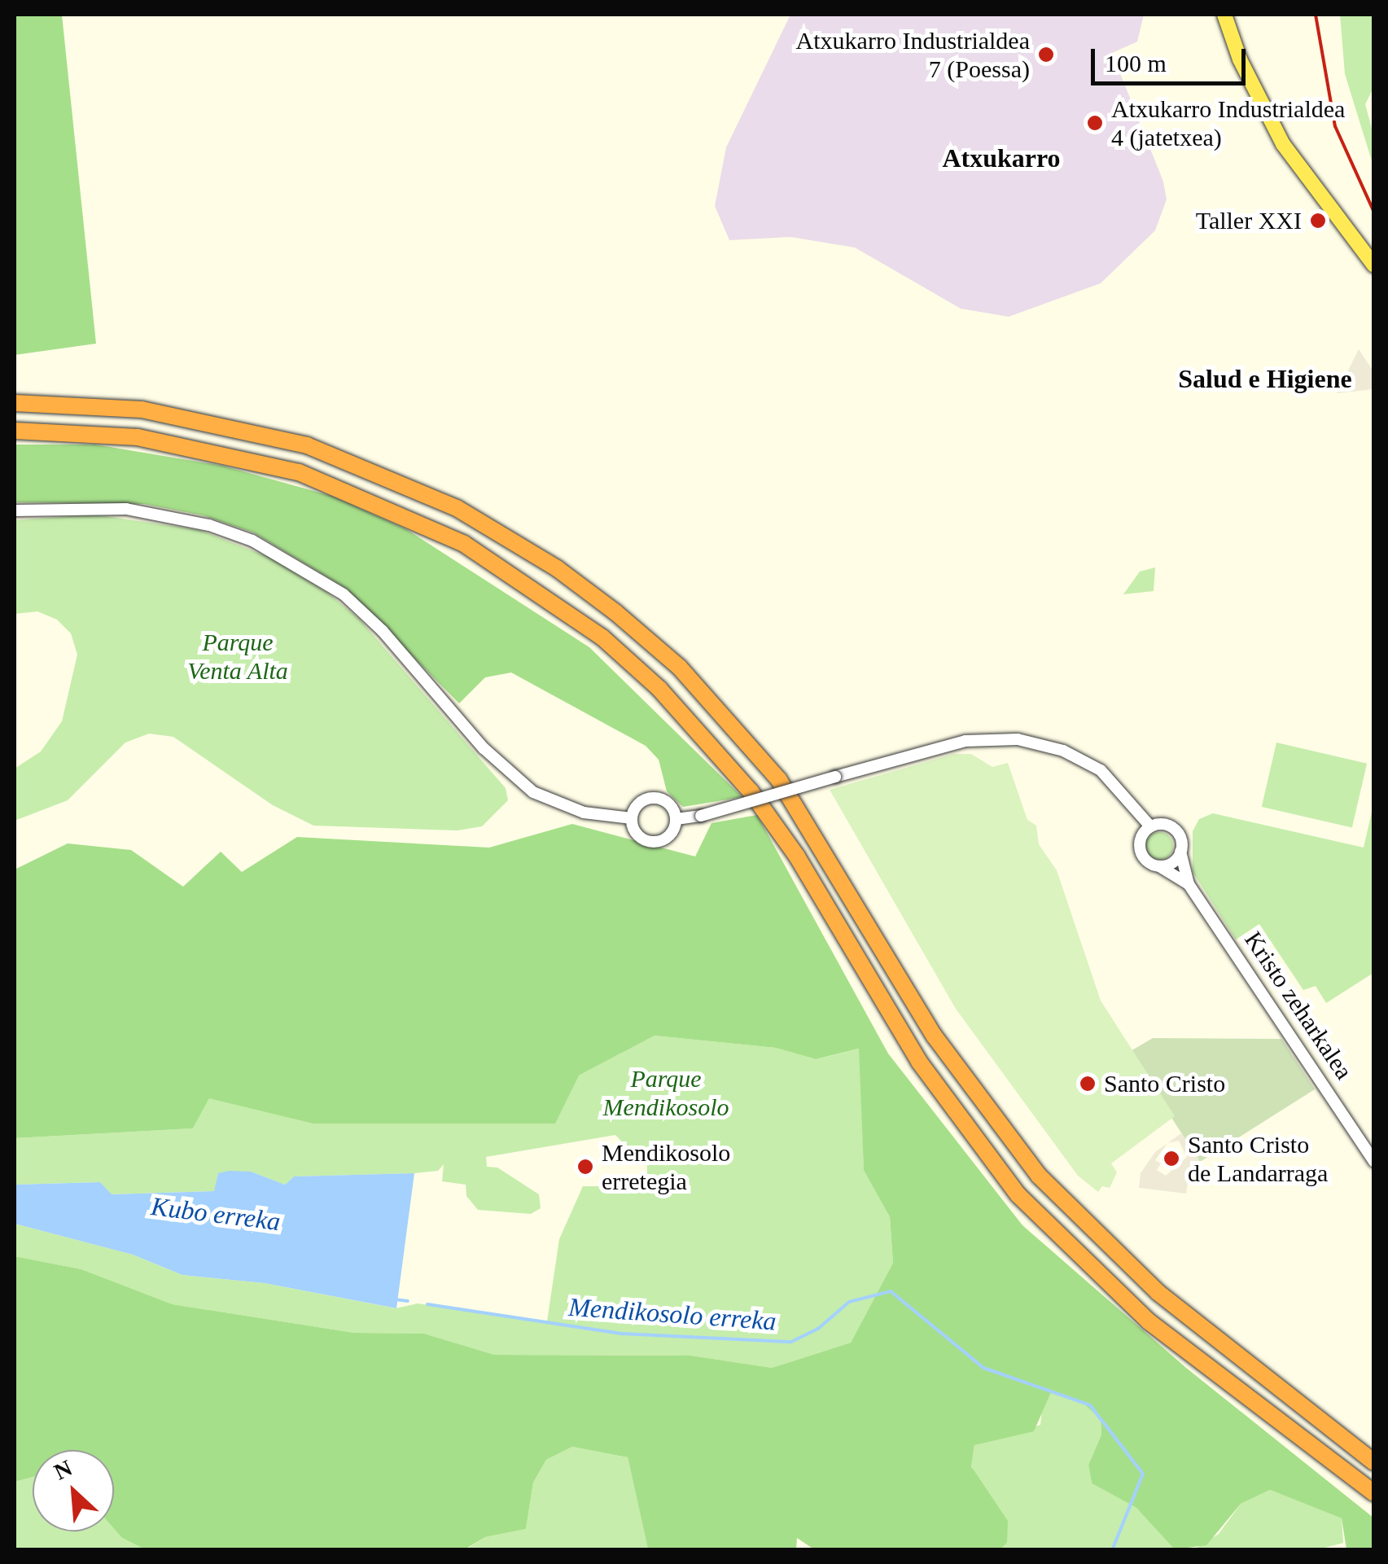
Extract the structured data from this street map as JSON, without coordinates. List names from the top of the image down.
{
  "streets": {
    "street": ["Kristo zeharkalea"]
  },
  "districts": ["Atxukarro", "Salud e Higiene"],
  "water": ["Kubo erreka", "Mendikosolo erreka"],
  "parks": ["Parque Venta Alta", "Parque Mendikosolo"],
  "places": [
    "Atxukarro Industrialdea 7 (Poessa)",
    "Atxukarro Industrialdea 4 (jatetxea)",
    "Taller XXI",
    "Santo Cristo",
    "Santo Cristo de Landarraga",
    "Mendikosolo erretegia"
  ],
  "scale_bar": "100 m",
  "north": "top left"
}
